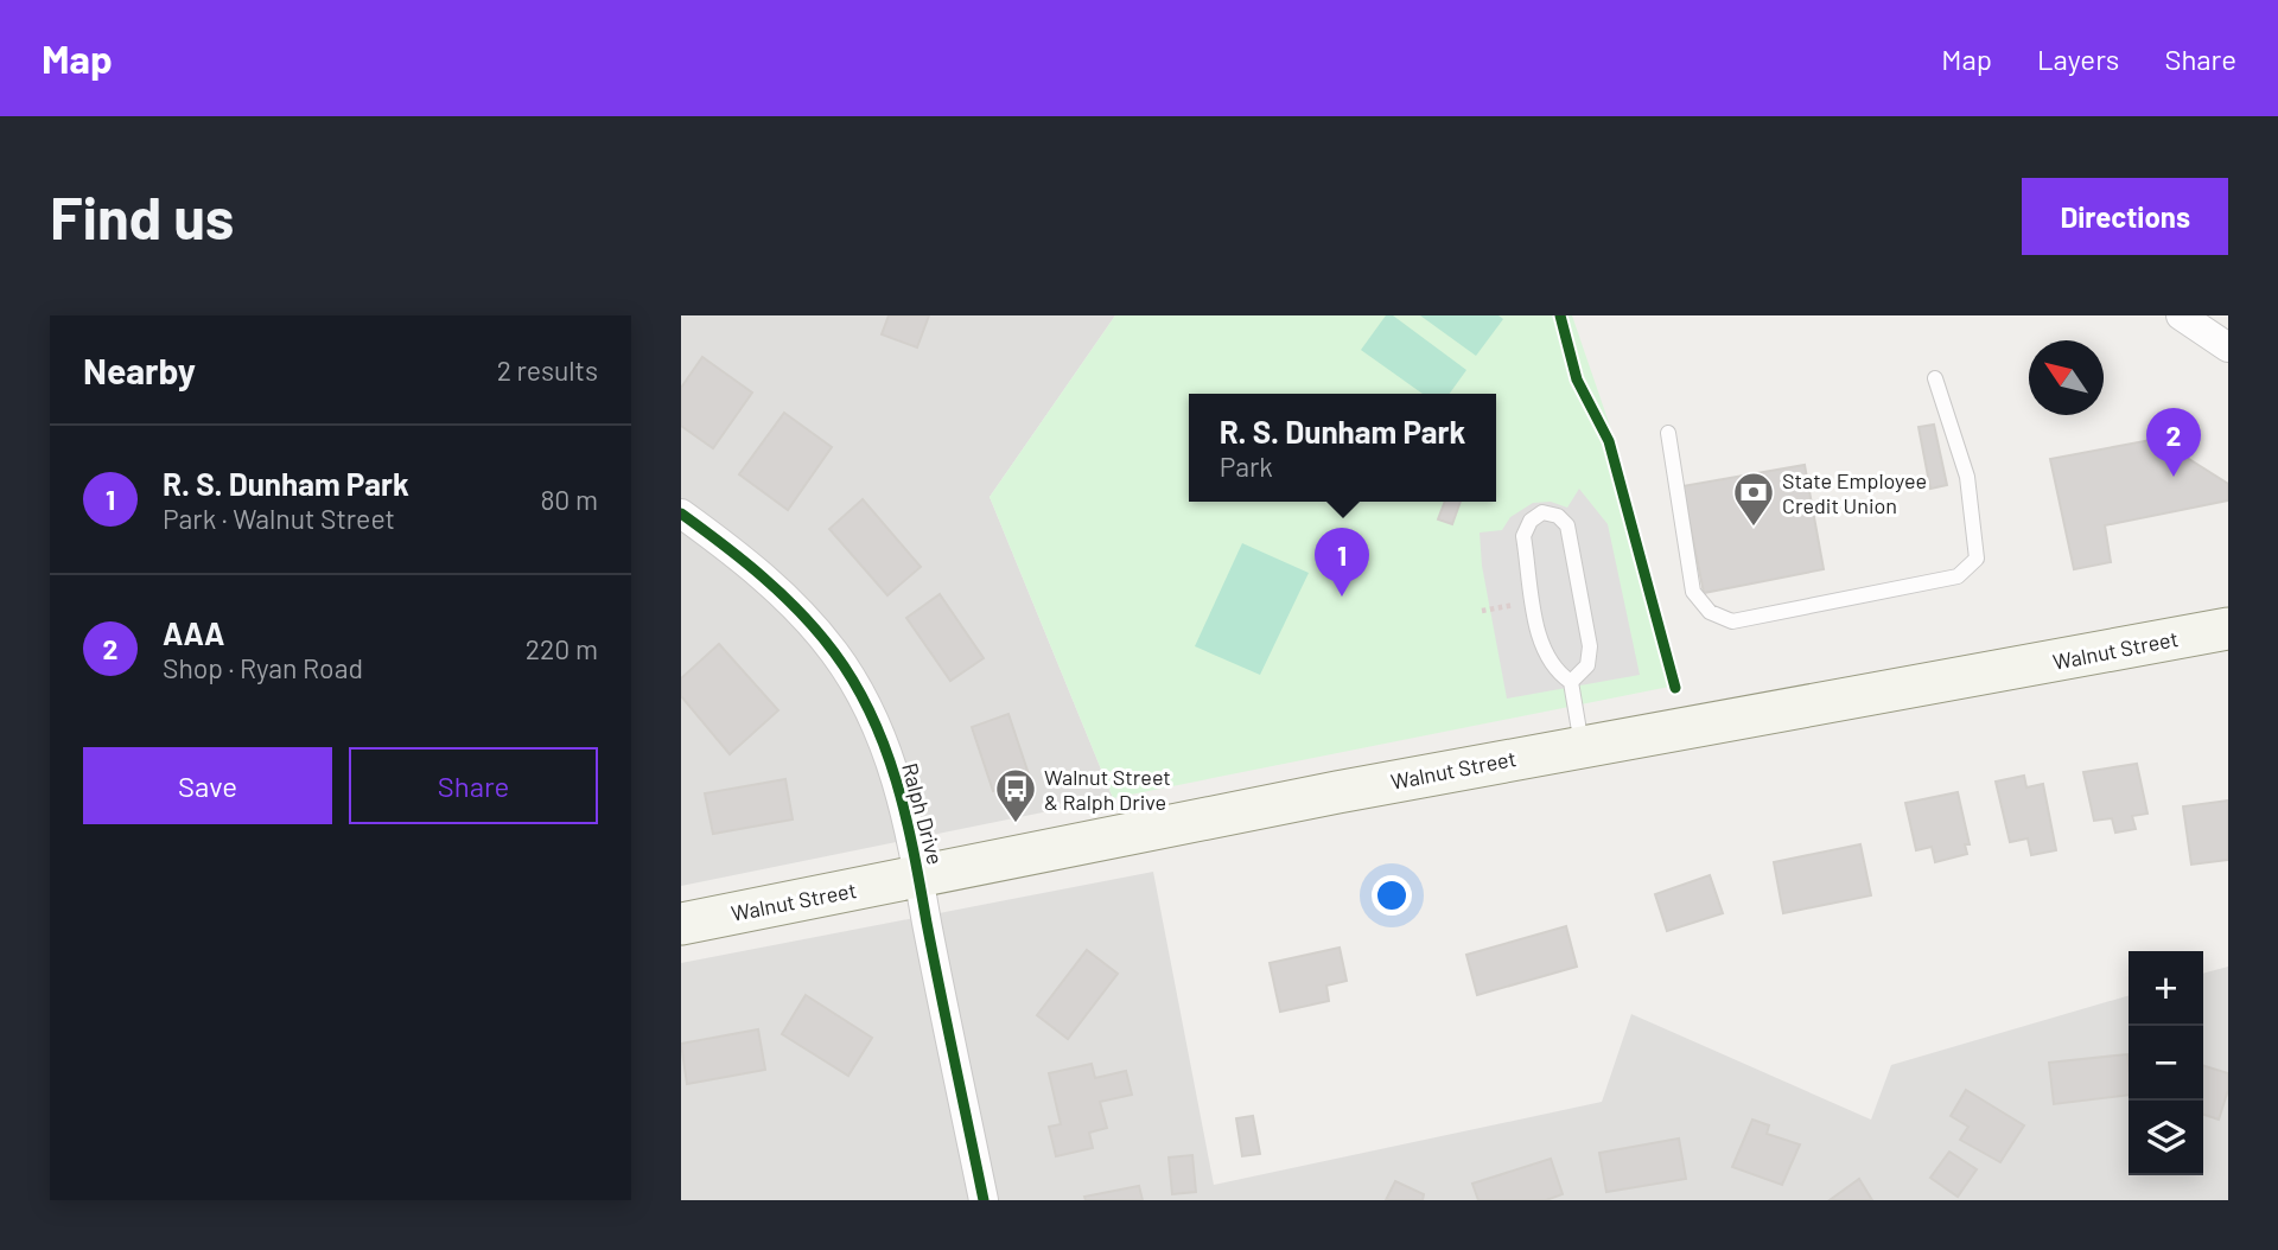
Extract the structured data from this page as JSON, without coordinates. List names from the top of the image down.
{
  "streets": {
    "main road": ["Walnut Street"],
    "street": ["Ralph Drive"]
  },
  "crossings": [
    ["Walnut Street", "Ralph Drive"]
  ],
  "places": {
    "bank": ["State Employee Credit Union"],
    "bus stop": ["Walnut Street & Ralph Drive"]
  },
  "north": "top left",
  "page": {
    "header": "Map",
    "nav": ["Map", "Layers", "Share"],
    "buttons": [
      "Directions",
      ["Save", "Share"]
    ],
    "title": "Find us",
    "heading": ["Nearby", "2 results"],
    "popup": ["R. S. Dunham Park", "Park"],
    "pins": ["2", "1"],
    "list": [
      {
        "mark": "1",
        "name": "R. S. Dunham Park",
        "note": "Park · Walnut Street",
        "value": "80 m"
      },
      {
        "mark": "2",
        "name": "AAA",
        "note": "Shop · Ryan Road",
        "value": "220 m"
      }
    ],
    "map_buttons": ["+", "−"]
  }
}
